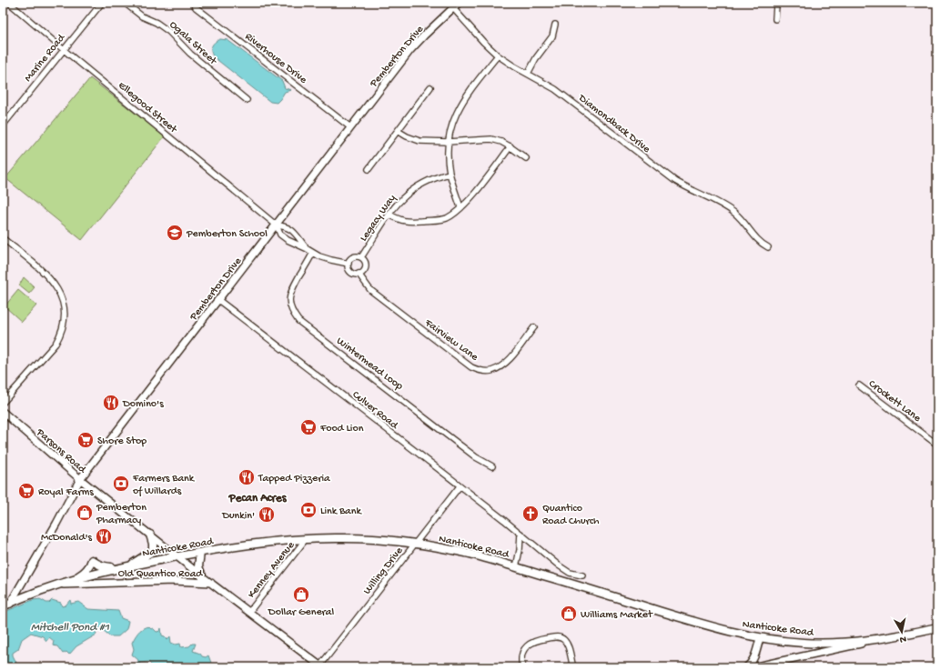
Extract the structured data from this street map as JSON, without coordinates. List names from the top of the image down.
{
  "streets": {
    "main road": ["Nanticoke Road"],
    "street": [
      "Ogala Street",
      "Pemberton Drive",
      "Marine Road",
      "Riverhouse Drive",
      "Ellegood Street",
      "Diamondback Drive",
      "Legacy Way",
      "Fairview Lane",
      "Wintermead Loop",
      "Crockett Lane",
      "Culver Road",
      "Parsons Road",
      "Kenney Avenue",
      "Willing Drive",
      "Old Quantico Road"
    ]
  },
  "crossings": [
    ["Pemberton Drive", "Riverhouse Drive"],
    ["Pemberton Drive", "Ellegood Street"],
    ["Pemberton Drive", "Diamondback Drive"],
    ["Pemberton Drive", "Culver Road"],
    ["Pemberton Drive", "Parsons Road"],
    ["Pemberton Drive", "Nanticoke Road"],
    ["Marine Road", "Ellegood Street"],
    ["Legacy Way", "Fairview Lane"],
    ["Culver Road", "Willing Drive"],
    ["Parsons Road", "Nanticoke Road"],
    ["Parsons Road", "Old Quantico Road"],
    ["Nanticoke Road", "Kenney Avenue"],
    ["Nanticoke Road", "Willing Drive"],
    ["Nanticoke Road", "Old Quantico Road"],
    ["Kenney Avenue", "Old Quantico Road"],
    ["Willing Drive", "Old Quantico Road"]
  ],
  "districts": ["Pecan Acres"],
  "water": ["Mitchell Pond #1"],
  "places": {
    "school or university": ["Pemberton School"],
    "restaurant": [
      "Domino's",
      "Tapped Pizzeria",
      "Dunkin'",
      "McDonald's"
    ],
    "supermarket": ["Food Lion", "Shore Stop", "Royal Farms"],
    "bank": ["Farmers Bank of Willards", "Link Bank"],
    "shop": ["Pemberton Pharmacy", "Dollar General", "Williams Market"],
    "church": ["Quantico Road Church"]
  },
  "north": "bottom"
}
